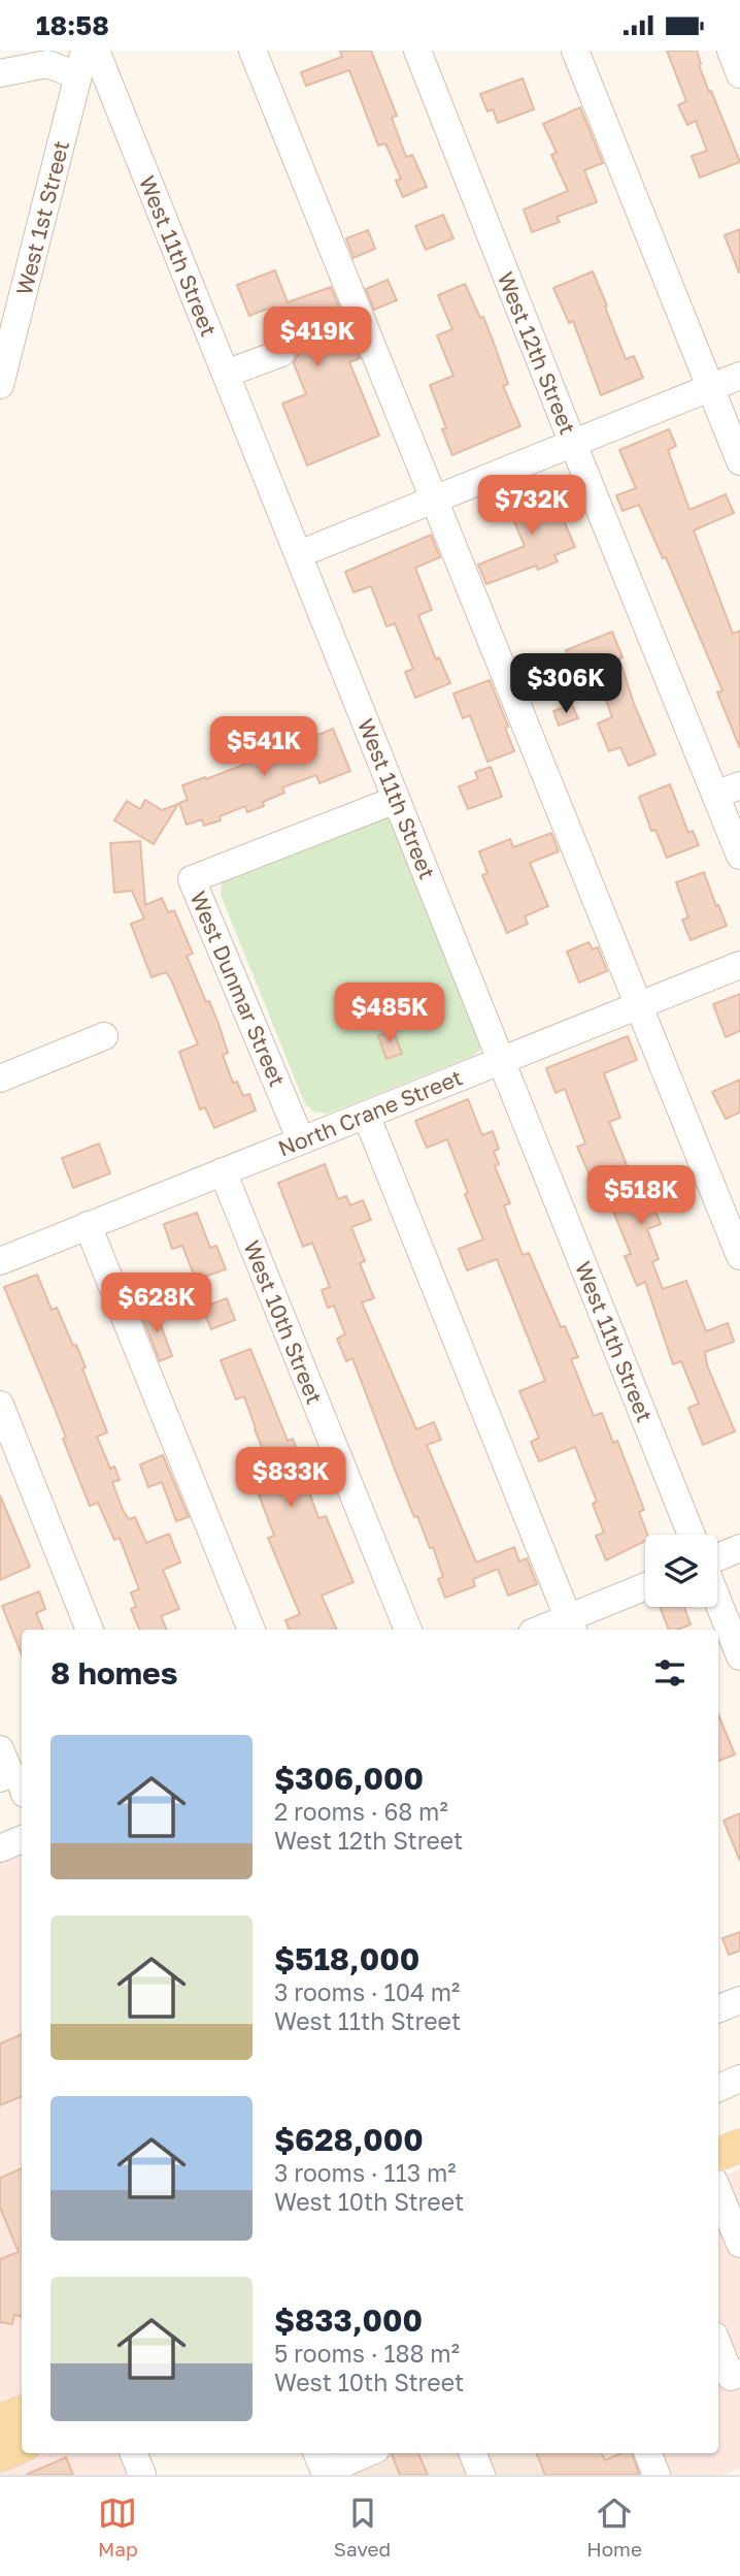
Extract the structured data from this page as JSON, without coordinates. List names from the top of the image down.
{
  "streets": {
    "street": [
      "West 1st Street",
      "West 11th Street",
      "West 12th Street",
      "West Dunmar Street",
      "North Crane Street",
      "West 10th Street"
    ]
  },
  "crossings": [
    ["West 11th Street", "West Dunmar Street"],
    ["West 11th Street", "North Crane Street"],
    ["West Dunmar Street", "North Crane Street"],
    ["North Crane Street", "West 10th Street"]
  ],
  "page": {
    "status": "18:58",
    "price": [
      "$419K",
      "$732K",
      "$306K",
      "$541K",
      "$485K",
      "$518K",
      "$628K",
      "$833K"
    ],
    "heading": "8 homes",
    "list": [
      {
        "name": "$306,000",
        "note": "2 rooms · 68 m² · West 12th Street"
      },
      {
        "name": "$518,000",
        "note": "3 rooms · 104 m² · West 11th Street"
      },
      {
        "name": "$628,000",
        "note": "3 rooms · 113 m² · West 10th Street"
      },
      {
        "name": "$833,000",
        "note": "5 rooms · 188 m² · West 10th Street"
      }
    ],
    "tabs": ["Map", "Saved", "Home"]
  }
}
